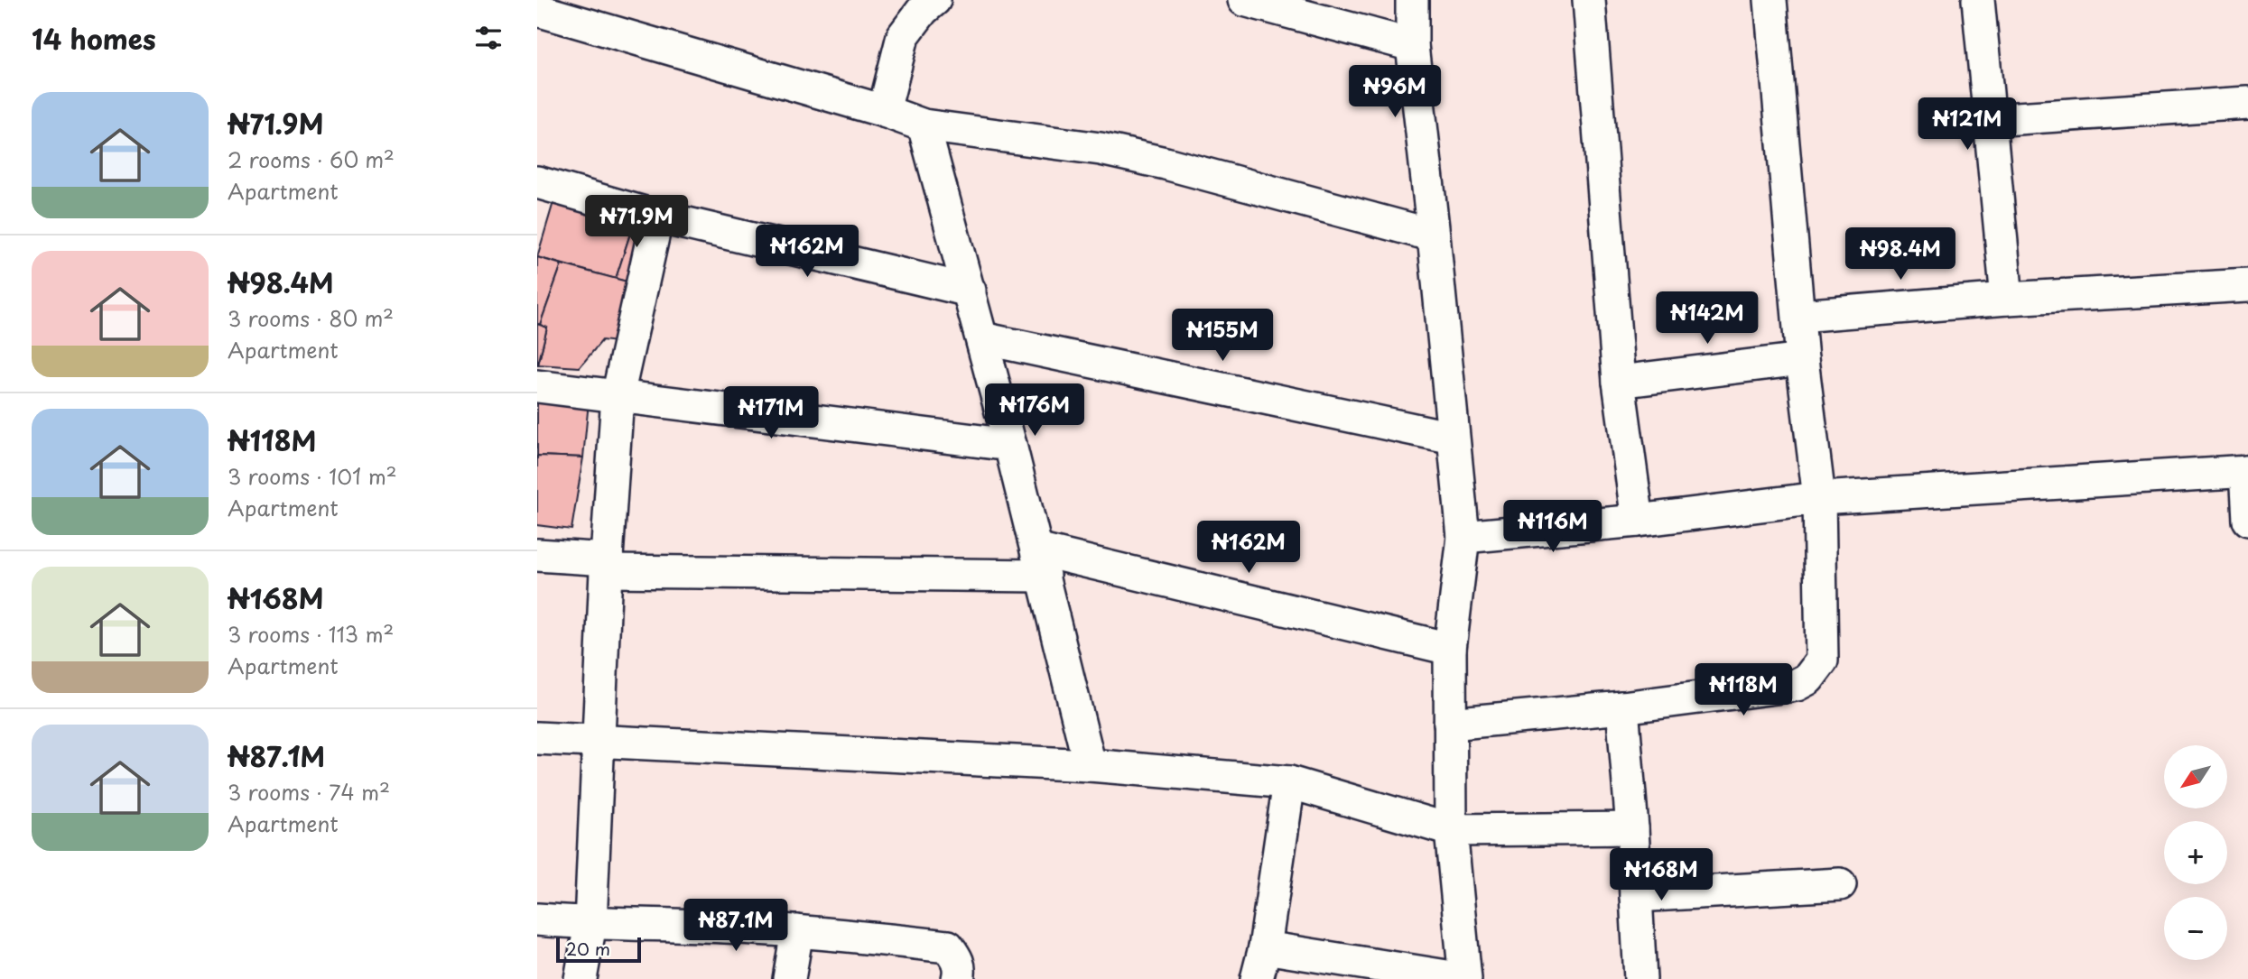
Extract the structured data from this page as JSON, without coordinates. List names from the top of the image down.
{
  "scale_bar": "20 m",
  "north": "bottom left",
  "page": {
    "heading": "14 homes",
    "price": [
      "₦96M",
      "₦121M",
      "₦71.9M",
      "₦162M",
      "₦98.4M",
      "₦142M",
      "₦155M",
      "₦176M",
      "₦171M",
      "₦116M",
      "₦162M",
      "₦118M",
      "₦168M",
      "₦87.1M"
    ],
    "list": [
      {
        "name": "₦71.9M",
        "note": "2 rooms · 60 m² · Apartment"
      },
      {
        "name": "₦98.4M",
        "note": "3 rooms · 80 m² · Apartment"
      },
      {
        "name": "₦118M",
        "note": "3 rooms · 101 m² · Apartment"
      },
      {
        "name": "₦168M",
        "note": "3 rooms · 113 m² · Apartment"
      },
      {
        "name": "₦87.1M",
        "note": "3 rooms · 74 m² · Apartment"
      }
    ],
    "map_buttons": ["+", "−"],
    "scale": "20 m"
  }
}
